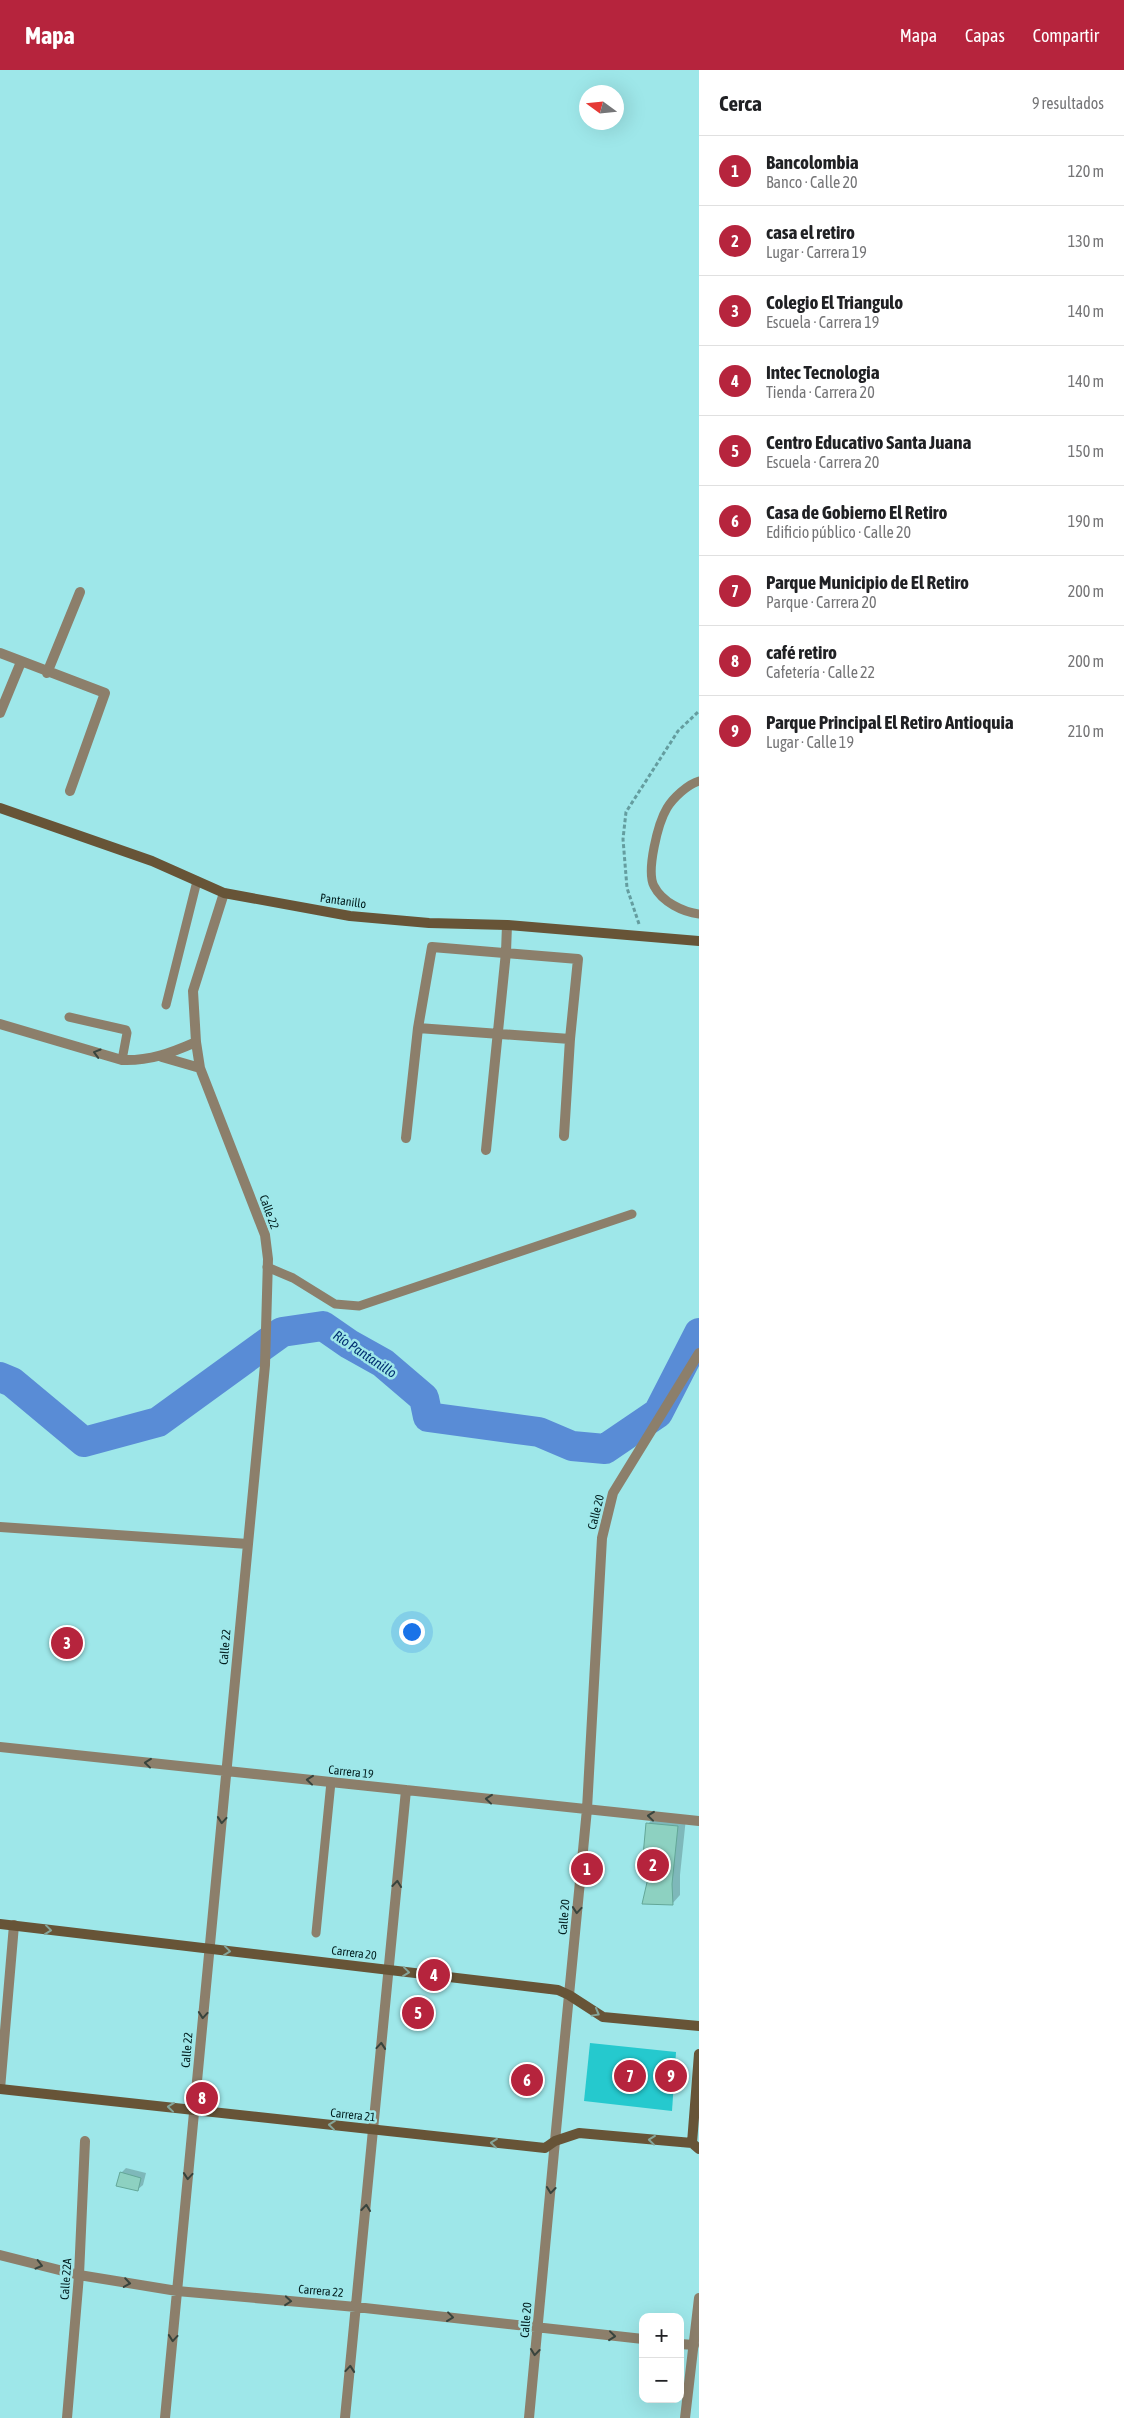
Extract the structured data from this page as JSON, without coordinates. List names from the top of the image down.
{
  "streets": {
    "main road": ["Pantanillo", "Carrera 20", "Carrera 21"],
    "street": [
      "Calle 22",
      "Calle 20",
      "Carrera 19",
      "Calle 22A",
      "Carrera 22"
    ]
  },
  "crossings": [
    ["Pantanillo", "Calle 22"],
    ["Calle 22", "Carrera 19"],
    ["Calle 22", "Carrera 20"],
    ["Calle 22", "Carrera 21"],
    ["Calle 22", "Carrera 22"],
    ["Calle 20", "Carrera 19"],
    ["Calle 20", "Carrera 20"],
    ["Calle 20", "Carrera 21"],
    ["Calle 20", "Carrera 22"],
    ["Calle 22A", "Carrera 22"]
  ],
  "one_way": [
    "Calle 22",
    "Calle 20",
    "Carrera 19",
    "Carrera 20",
    "Carrera 21",
    "Carrera 22"
  ],
  "water": ["Río Pantanillo"],
  "north": "left",
  "page": {
    "header": "Mapa",
    "nav": ["Mapa", "Capas", "Compartir"],
    "heading": ["Cerca", "9 resultados"],
    "list": [
      {
        "mark": "1",
        "name": "Bancolombia",
        "note": "Banco · Calle 20",
        "value": "120 m"
      },
      {
        "mark": "2",
        "name": "casa el retiro",
        "note": "Lugar · Carrera 19",
        "value": "130 m"
      },
      {
        "mark": "3",
        "name": "Colegio El Triangulo",
        "note": "Escuela · Carrera 19",
        "value": "140 m"
      },
      {
        "mark": "4",
        "name": "Intec Tecnologia",
        "note": "Tienda · Carrera 20",
        "value": "140 m"
      },
      {
        "mark": "5",
        "name": "Centro Educativo Santa Juana",
        "note": "Escuela · Carrera 20",
        "value": "150 m"
      },
      {
        "mark": "6",
        "name": "Casa de Gobierno El Retiro",
        "note": "Edificio público · Calle 20",
        "value": "190 m"
      },
      {
        "mark": "7",
        "name": "Parque Municipio de El Retiro",
        "note": "Parque · Carrera 20",
        "value": "200 m"
      },
      {
        "mark": "8",
        "name": "café retiro",
        "note": "Cafetería · Calle 22",
        "value": "200 m"
      },
      {
        "mark": "9",
        "name": "Parque Principal El Retiro Antioquia",
        "note": "Lugar · Calle 19",
        "value": "210 m"
      }
    ],
    "pins": [
      "3",
      "2",
      "1",
      "4",
      "5",
      "7",
      "9",
      "6",
      "8"
    ],
    "map_buttons": ["+", "−"]
  }
}
